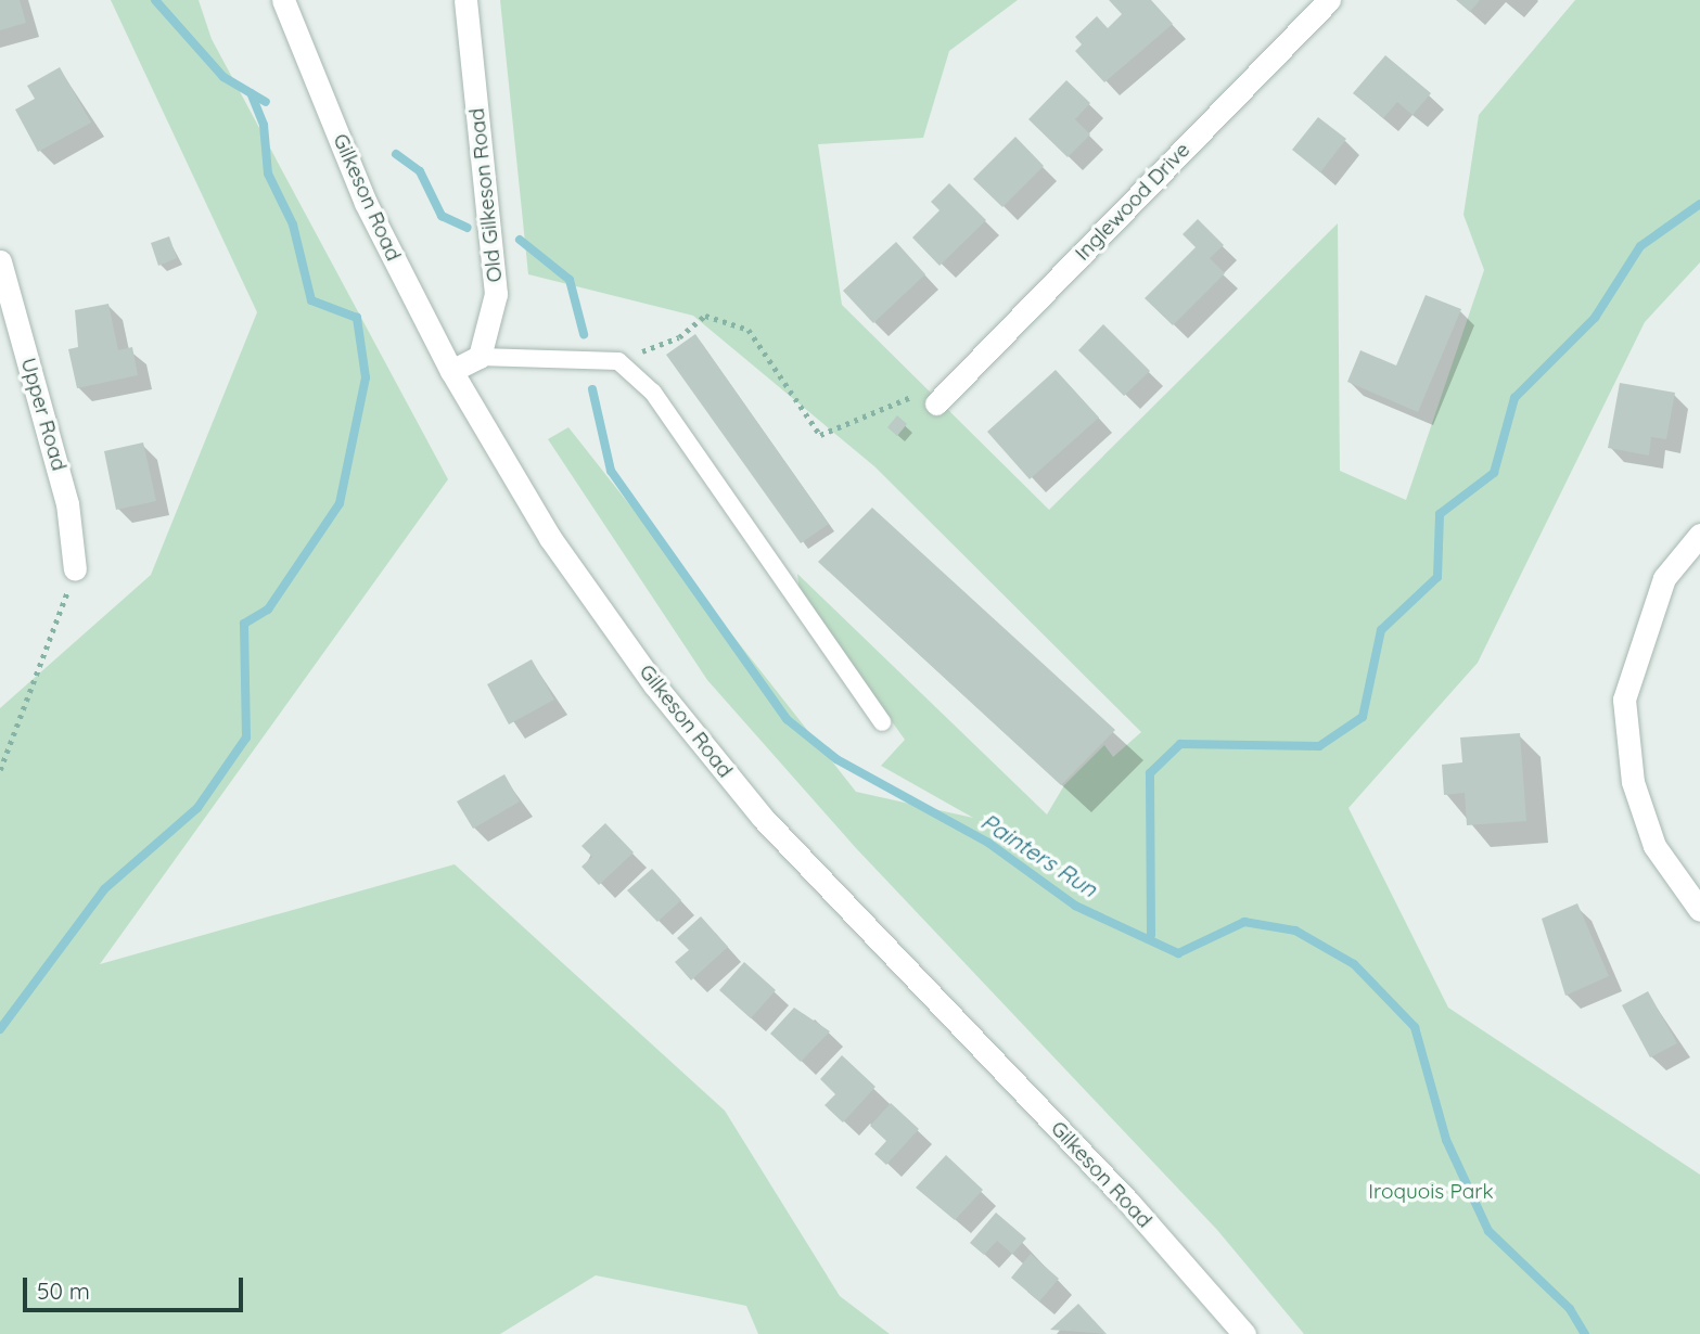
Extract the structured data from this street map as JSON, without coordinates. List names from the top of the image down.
{
  "streets": {
    "street": [
      "Old Gilkeson Road",
      "Gilkeson Road",
      "Inglewood Drive",
      "Upper Road"
    ]
  },
  "water": ["Painters Run"],
  "parks": ["Iroquois Park"],
  "scale_bar": "50 m"
}
